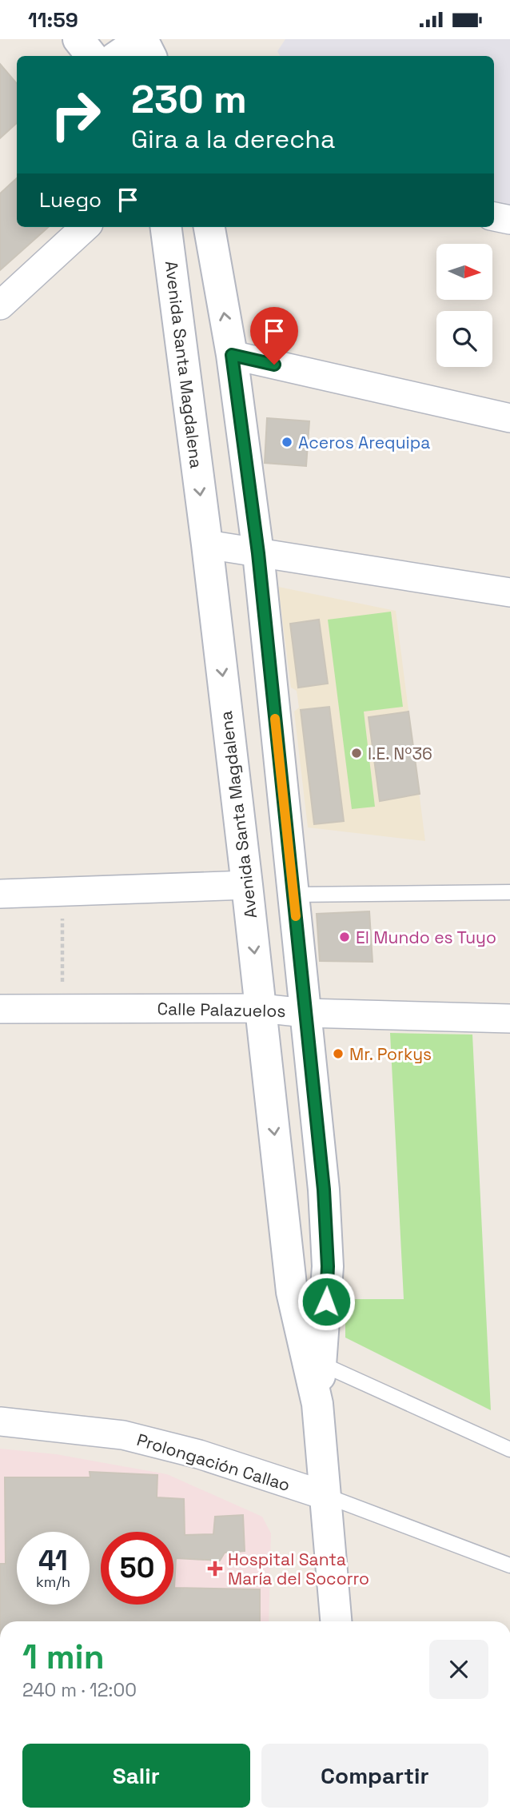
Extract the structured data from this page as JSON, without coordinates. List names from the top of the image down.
{
  "streets": {
    "main road": ["Avenida Santa Magdalena"],
    "street": ["Calle Palazuelos", "Prolongación Callao"]
  },
  "crossings": [
    ["Avenida Santa Magdalena", "Calle Palazuelos"],
    ["Avenida Santa Magdalena", "Prolongación Callao"]
  ],
  "places": {
    "other": [
      "Aceros Arequipa",
      "I.E. Nº36",
      "El Mundo es Tuyo",
      "Mr. Porkys"
    ],
    "health": ["Hospital Santa María del Socorro"]
  },
  "north": "right",
  "page": {
    "status": "11:59",
    "turn": ["230 m", "Gira a la derecha"],
    "then": "Luego",
    "speed": "41 km/h",
    "limit": "50",
    "heading": ["1 min", "240 m · 12:00"],
    "buttons": ["Salir", "Compartir"]
  }
}
